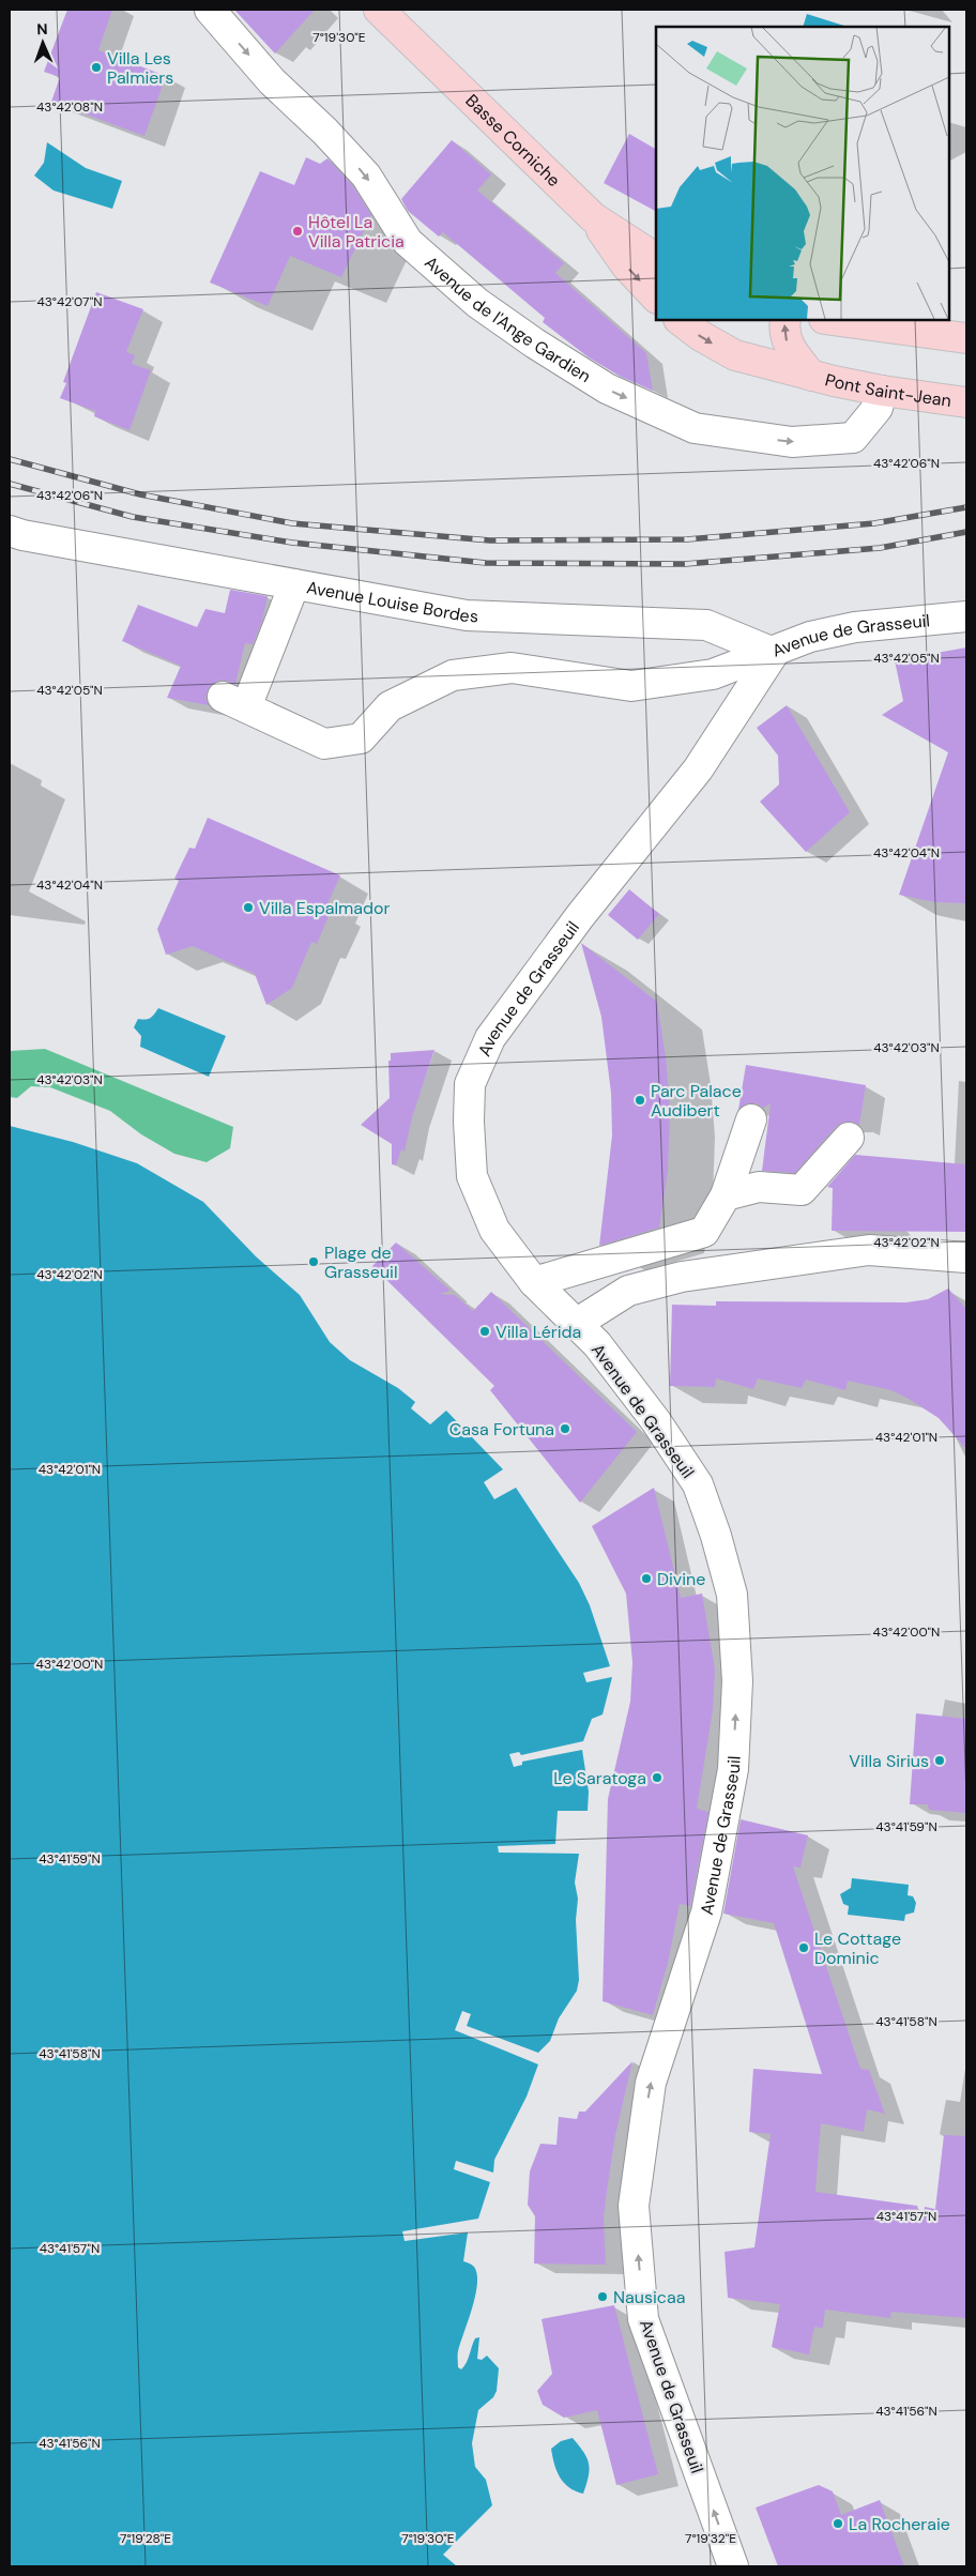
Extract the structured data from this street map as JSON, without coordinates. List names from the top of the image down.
{
  "streets": {
    "main road": ["Basse Corniche", "Pont Saint-Jean"],
    "street": ["Avenue de l'Ange Gardien", "Avenue Louise Bordes", "Avenue de Grasseuil"]
  },
  "crossings": [
    ["Avenue de l'Ange Gardien", "Pont Saint-Jean"],
    ["Avenue Louise Bordes", "Avenue de Grasseuil"]
  ],
  "one_way": ["Avenue de l'Ange Gardien", "Pont Saint-Jean", "Avenue de Grasseuil"],
  "places": [
    "Villa Les Palmiers",
    "Hôtel La Villa Patricia",
    "Villa Espalmador",
    "Parc Palace Audibert",
    "Plage de Grasseuil",
    "Villa Lérida",
    "Casa Fortuna",
    "Divine",
    "Villa Sirius",
    "Le Saratoga",
    "Le Cottage Dominic",
    "Nausicaa",
    "La Rocheraie"
  ],
  "north": "top",
  "coordinates": [
    "7°19'30\"E",
    "43°42'08\"N",
    "43°42'07\"N",
    "43°42'06\"N",
    "43°42'05\"N",
    "43°42'04\"N",
    "43°42'03\"N",
    "43°42'02\"N",
    "43°42'01\"N",
    "43°42'00\"N",
    "43°41'59\"N",
    "43°41'58\"N",
    "43°41'57\"N",
    "43°41'56\"N",
    "7°19'28\"E",
    "7°19'32\"E"
  ]
}
